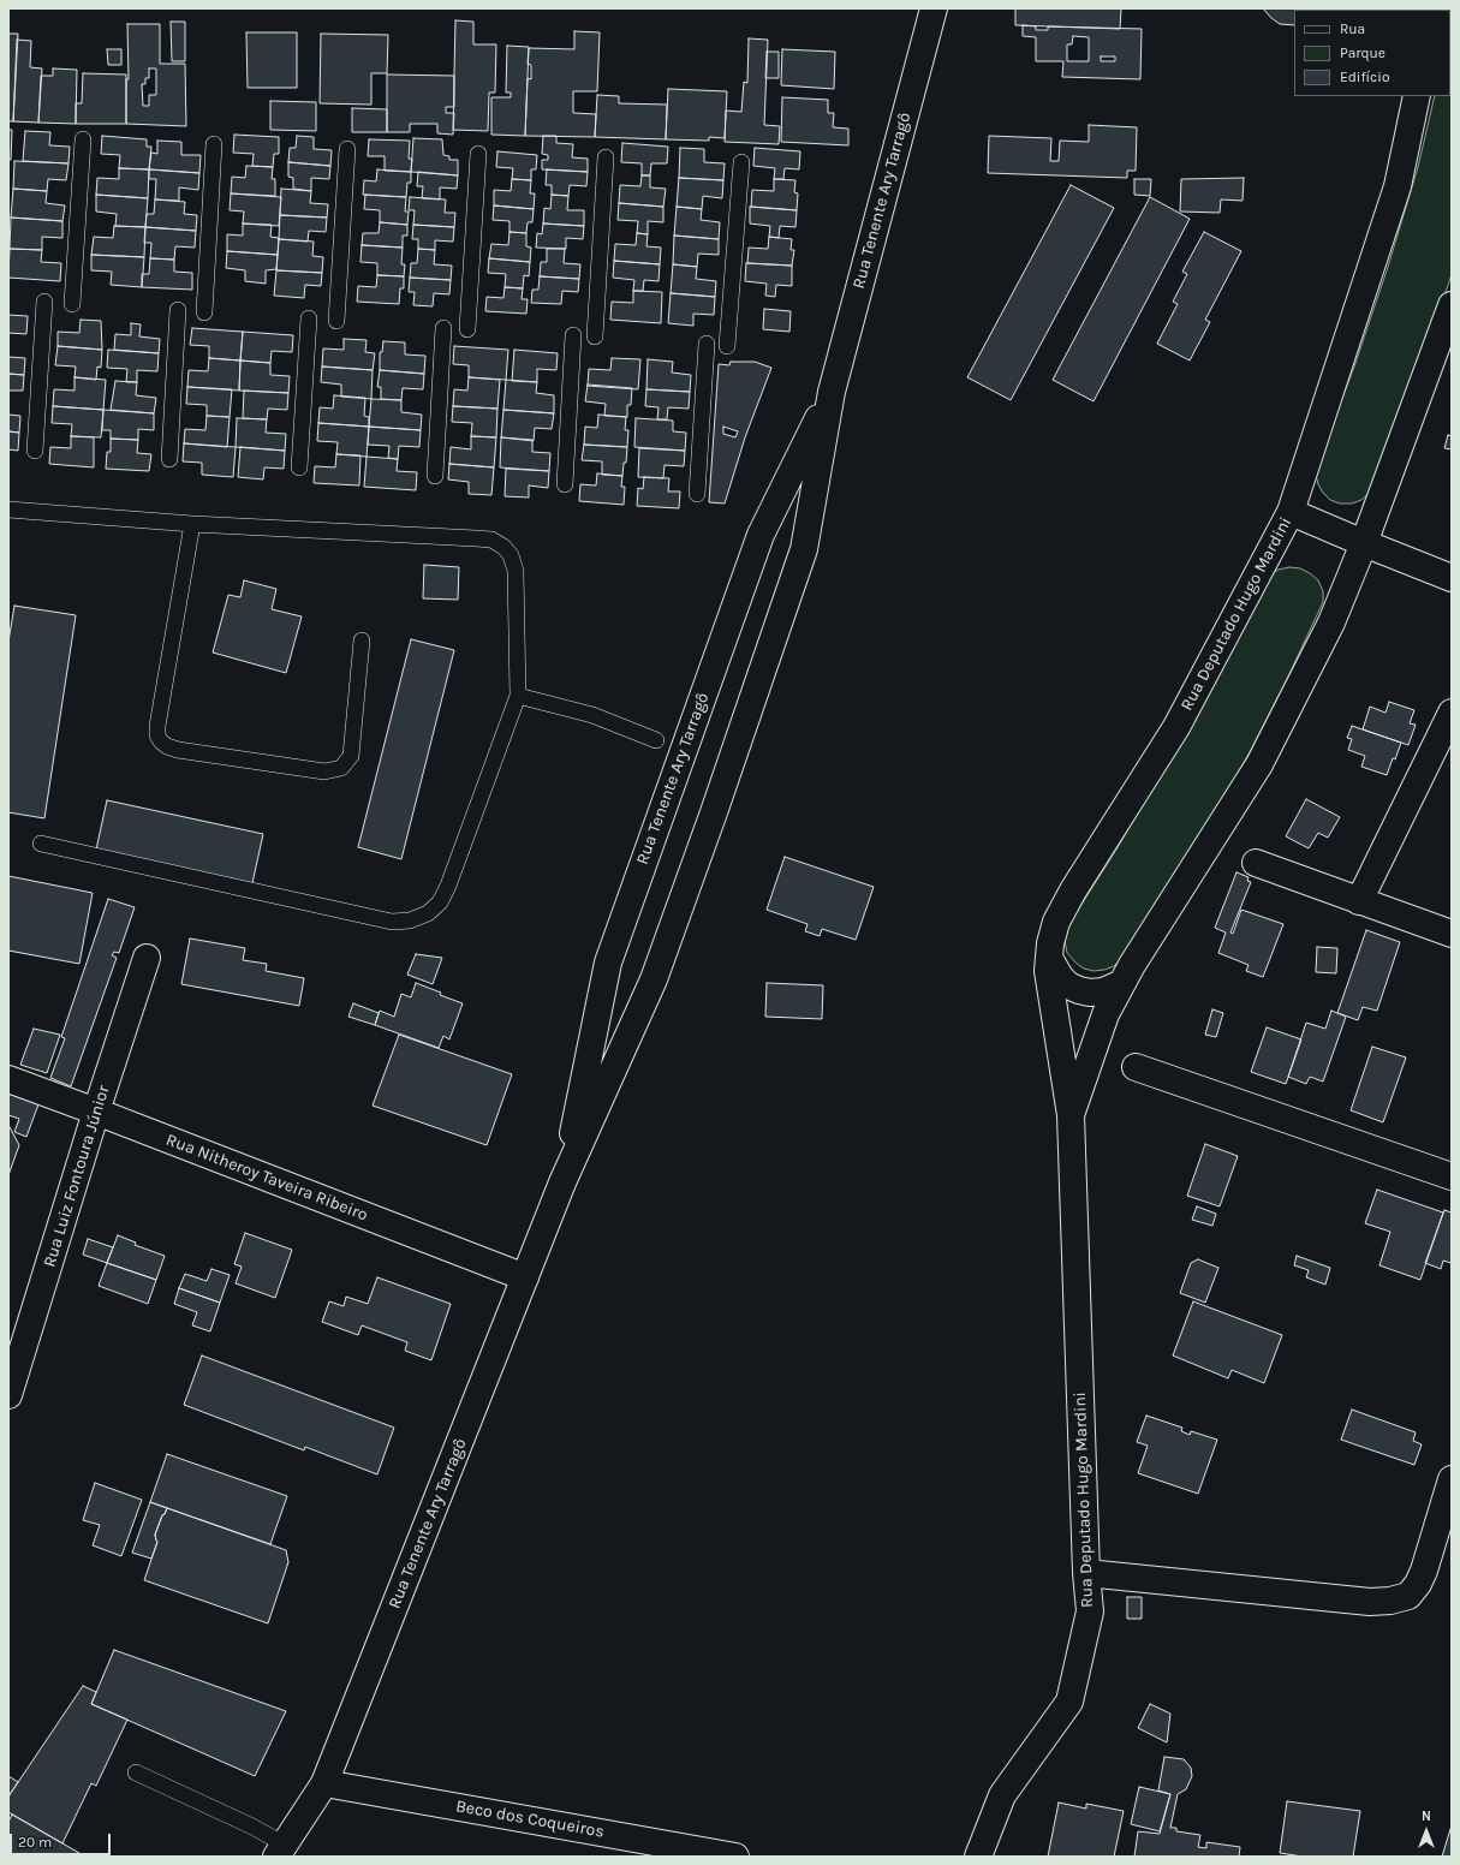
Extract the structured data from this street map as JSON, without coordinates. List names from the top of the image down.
{
  "streets": {
    "street": [
      "Rua Tenente Ary Tarragô",
      "Rua Deputado Hugo Mardini",
      "Rua Luiz Fontoura Júnior",
      "Rua Nitheroy Taveira Ribeiro",
      "Beco dos Coqueiros"
    ]
  },
  "crossings": [
    ["Rua Tenente Ary Tarragô", "Rua Nitheroy Taveira Ribeiro"],
    ["Rua Tenente Ary Tarragô", "Beco dos Coqueiros"],
    ["Rua Luiz Fontoura Júnior", "Rua Nitheroy Taveira Ribeiro"]
  ],
  "legend": ["Rua", "Parque", "Edifício"],
  "scale_bar": "20 m",
  "north": "top"
}
